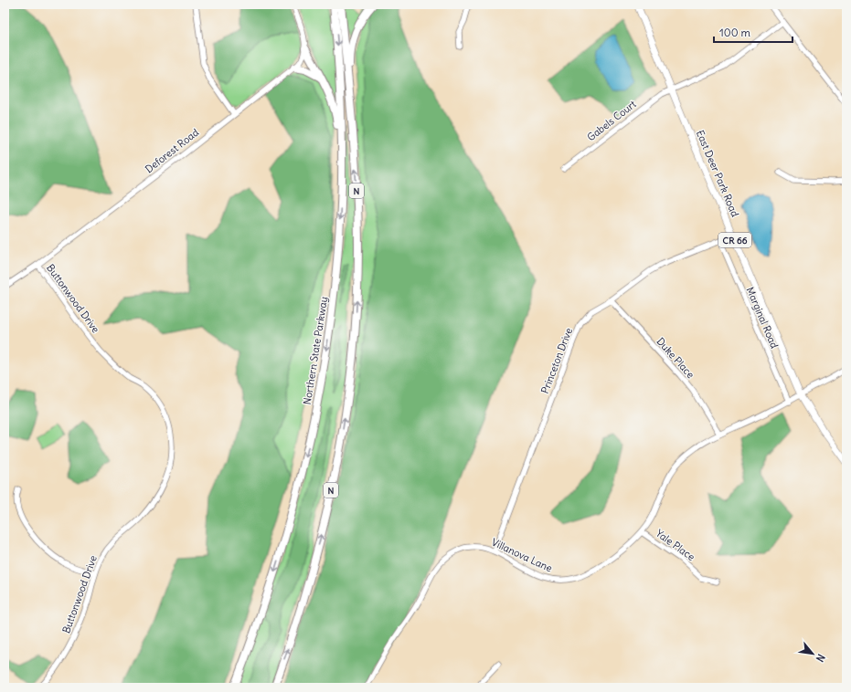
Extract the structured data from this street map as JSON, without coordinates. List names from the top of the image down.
{
  "streets": {
    "highway": ["N", "Northern State Parkway"],
    "main road": ["East Deer Park Road", "CR 66"],
    "street": [
      "Gabels Court",
      "Deforest Road",
      "Buttonwood Drive",
      "Marginal Road",
      "Duke Place",
      "Princeton Drive",
      "Yale Place",
      "Villanova Lane"
    ]
  },
  "crossings": [
    ["Gabels Court", "East Deer Park Road"],
    ["Deforest Road", "Buttonwood Drive"],
    ["East Deer Park Road", "Princeton Drive"],
    ["East Deer Park Road", "Villanova Lane"],
    ["Marginal Road", "Princeton Drive"],
    ["Marginal Road", "Villanova Lane"],
    ["Duke Place", "Princeton Drive"],
    ["Duke Place", "Villanova Lane"],
    ["Princeton Drive", "Villanova Lane"],
    ["Yale Place", "Villanova Lane"]
  ],
  "scale_bar": "100 m",
  "north": "bottom right"
}
